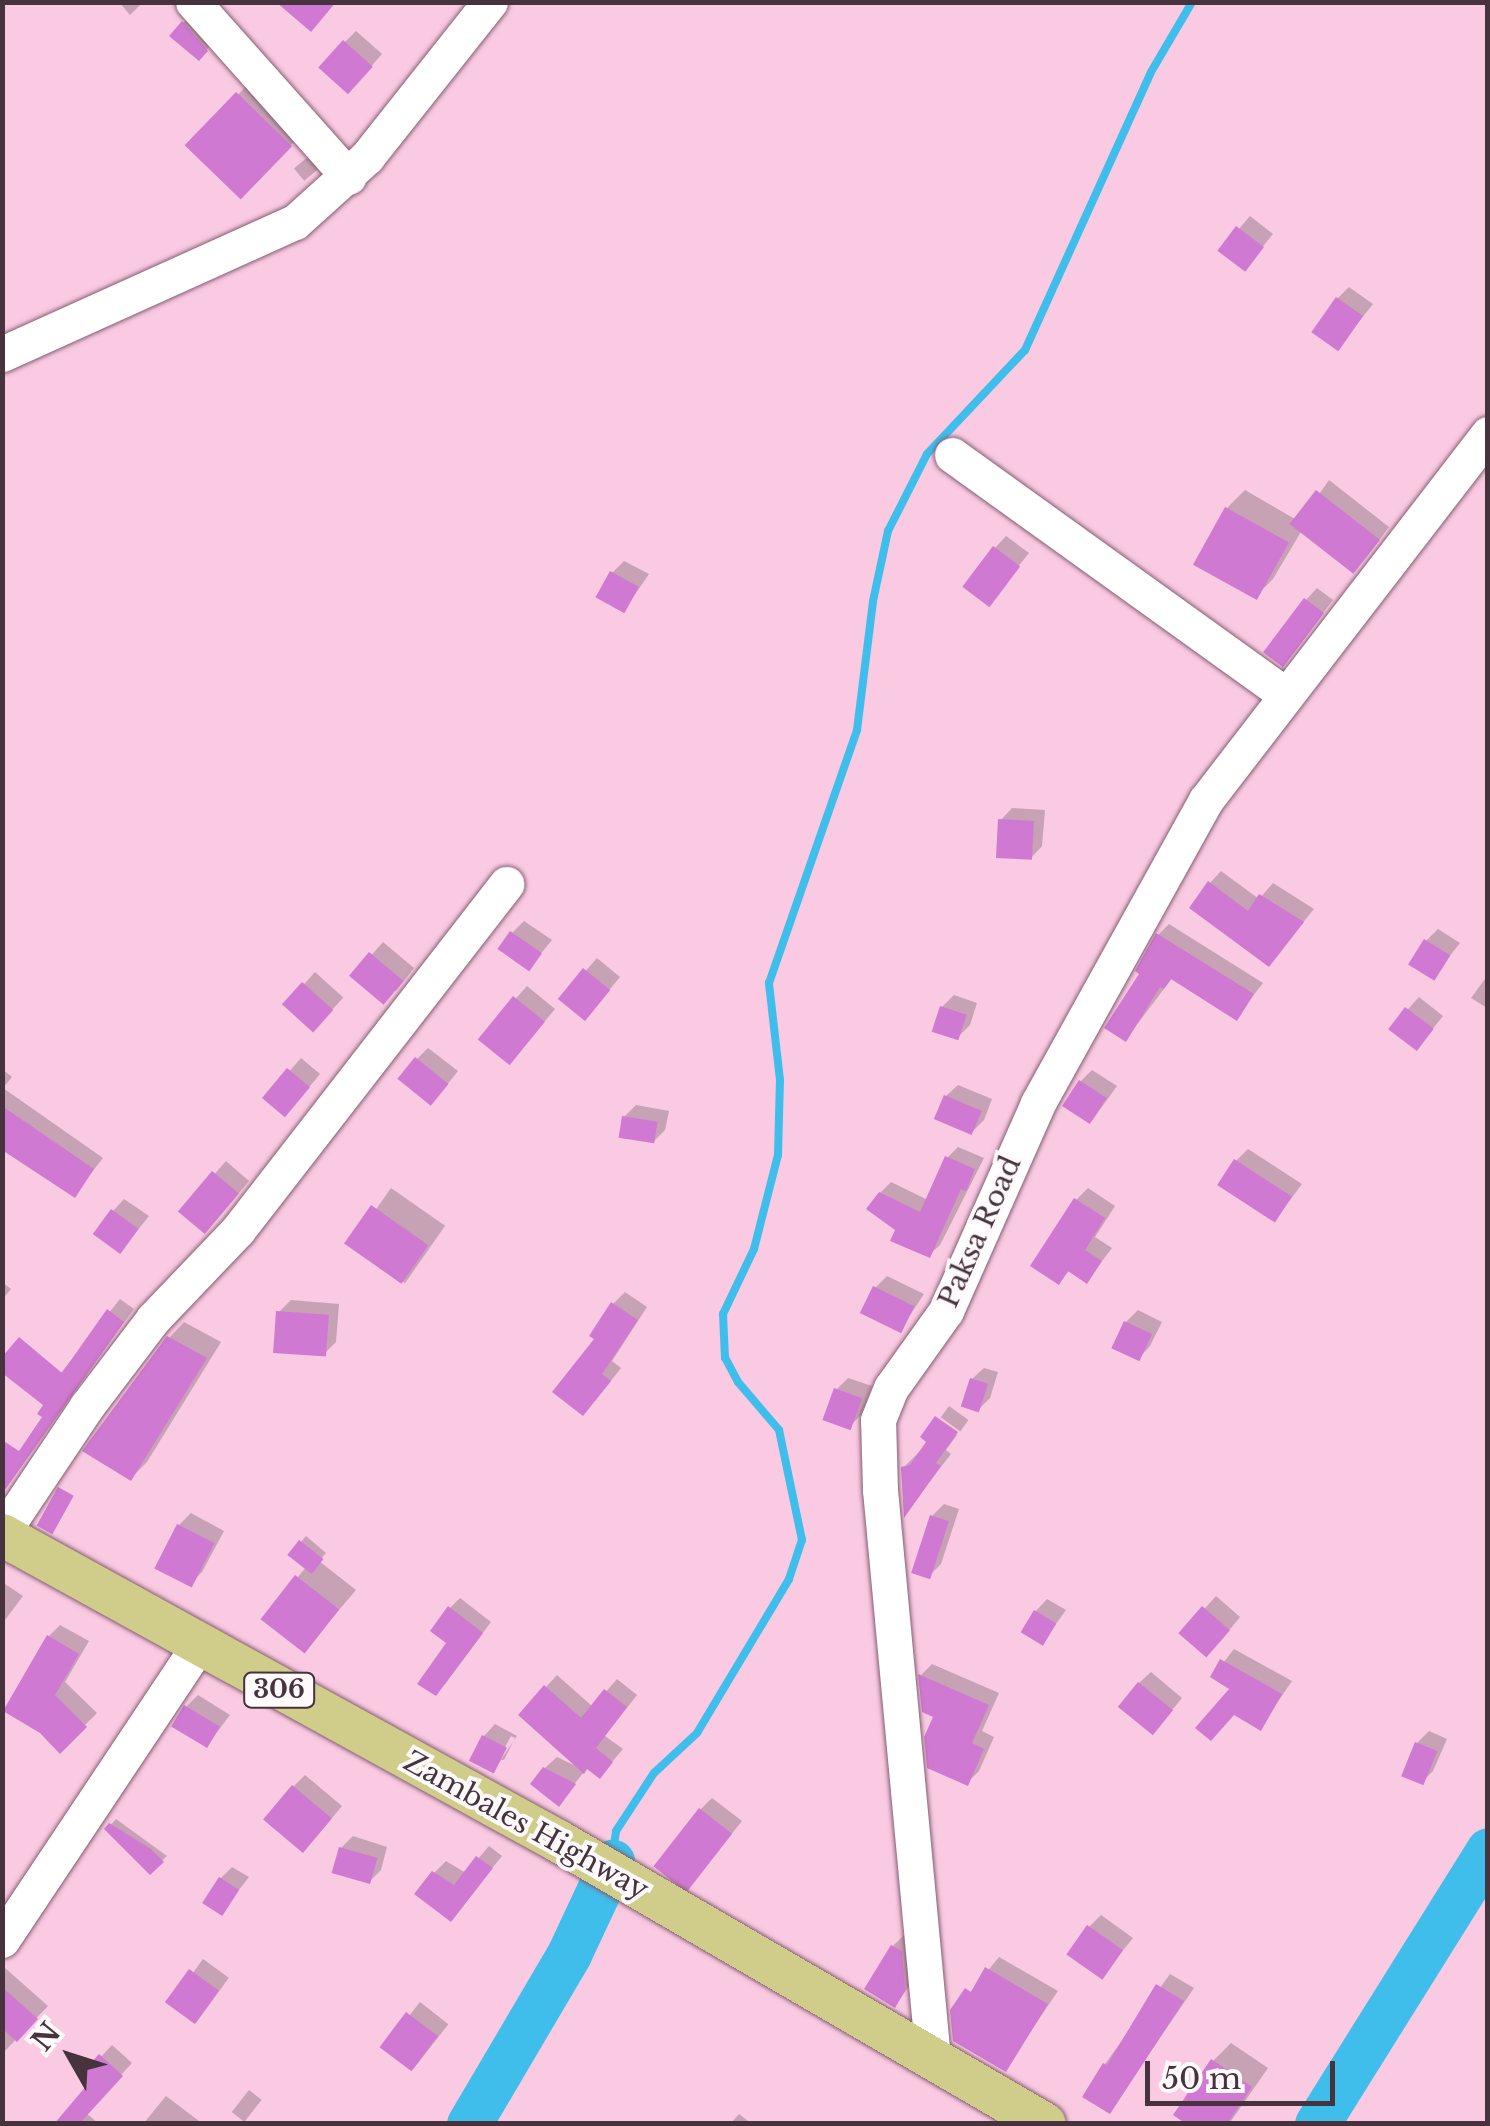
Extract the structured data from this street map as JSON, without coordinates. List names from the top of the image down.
{
  "streets": {
    "main road": ["306", "Zambales Highway"],
    "street": ["Paksa Road"]
  },
  "crossings": [
    ["Paksa Road", "Zambales Highway"]
  ],
  "scale_bar": "50 m",
  "north": "top left"
}
